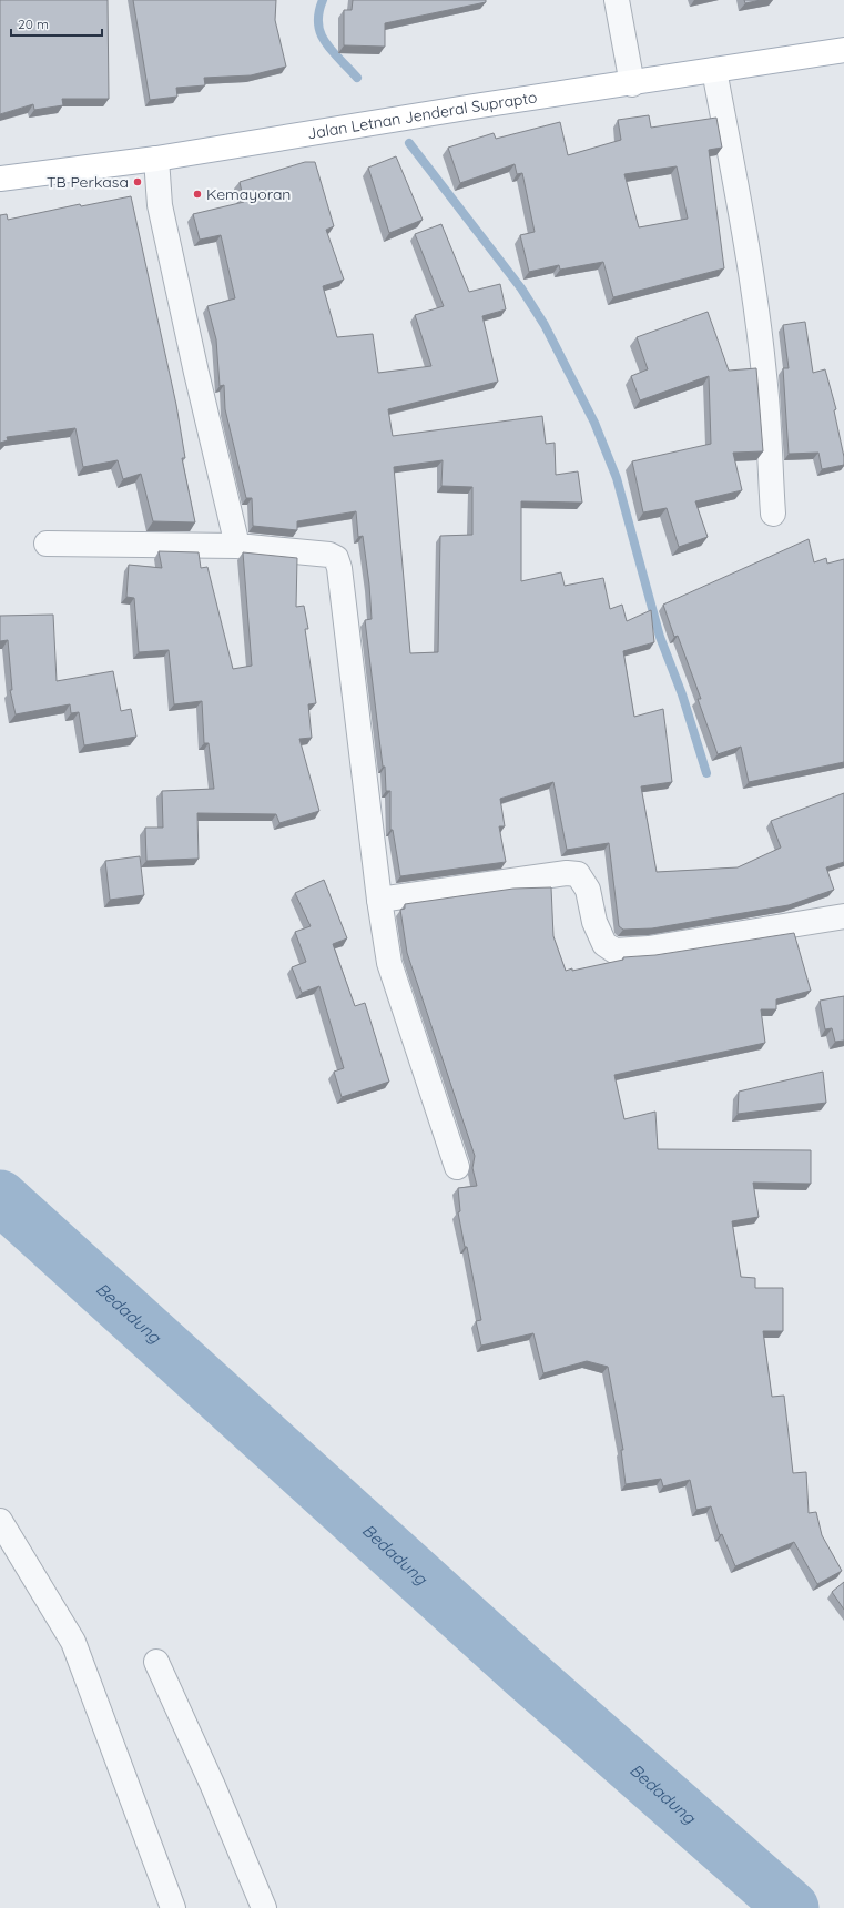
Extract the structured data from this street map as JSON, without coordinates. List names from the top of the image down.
{
  "streets": {
    "main road": ["Jalan Letnan Jenderal Suprapto"]
  },
  "water": ["Bedadung"],
  "places": ["TB Perkasa", "Kemayoran"],
  "scale_bar": "20 m"
}
